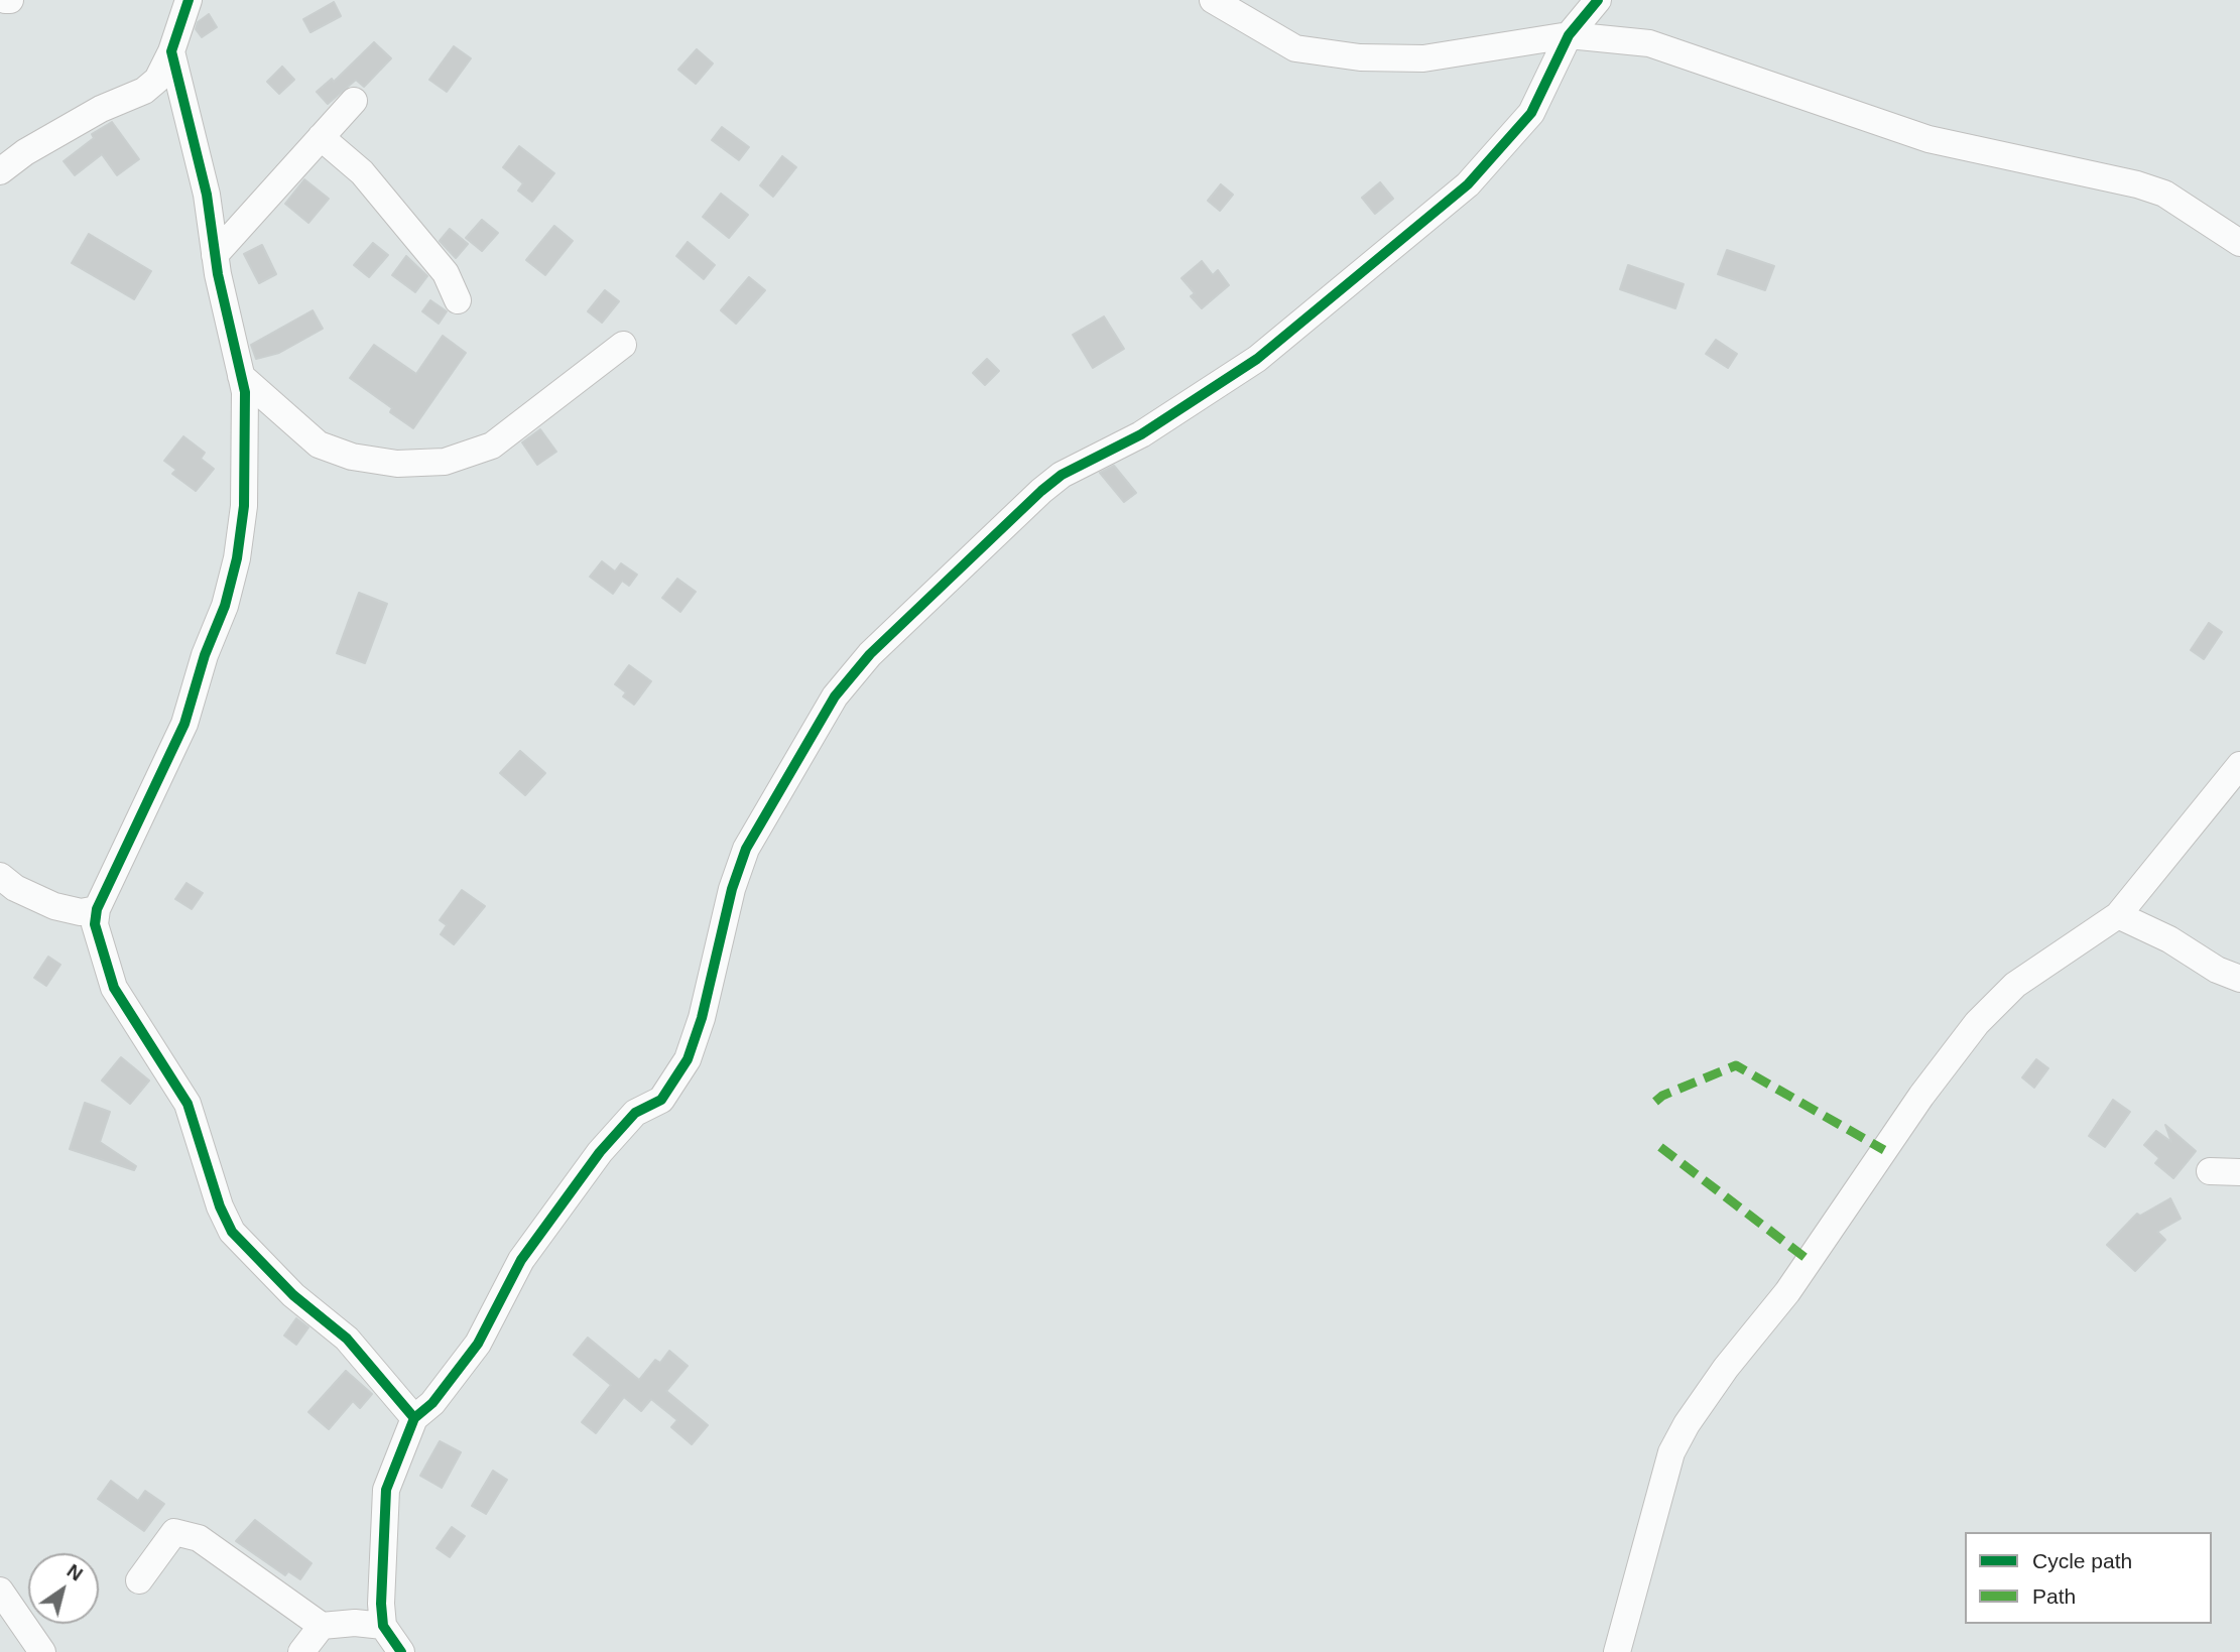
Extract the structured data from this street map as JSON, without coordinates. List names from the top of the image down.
{
  "legend": ["Cycle path", "Path"],
  "north": "top right"
}
